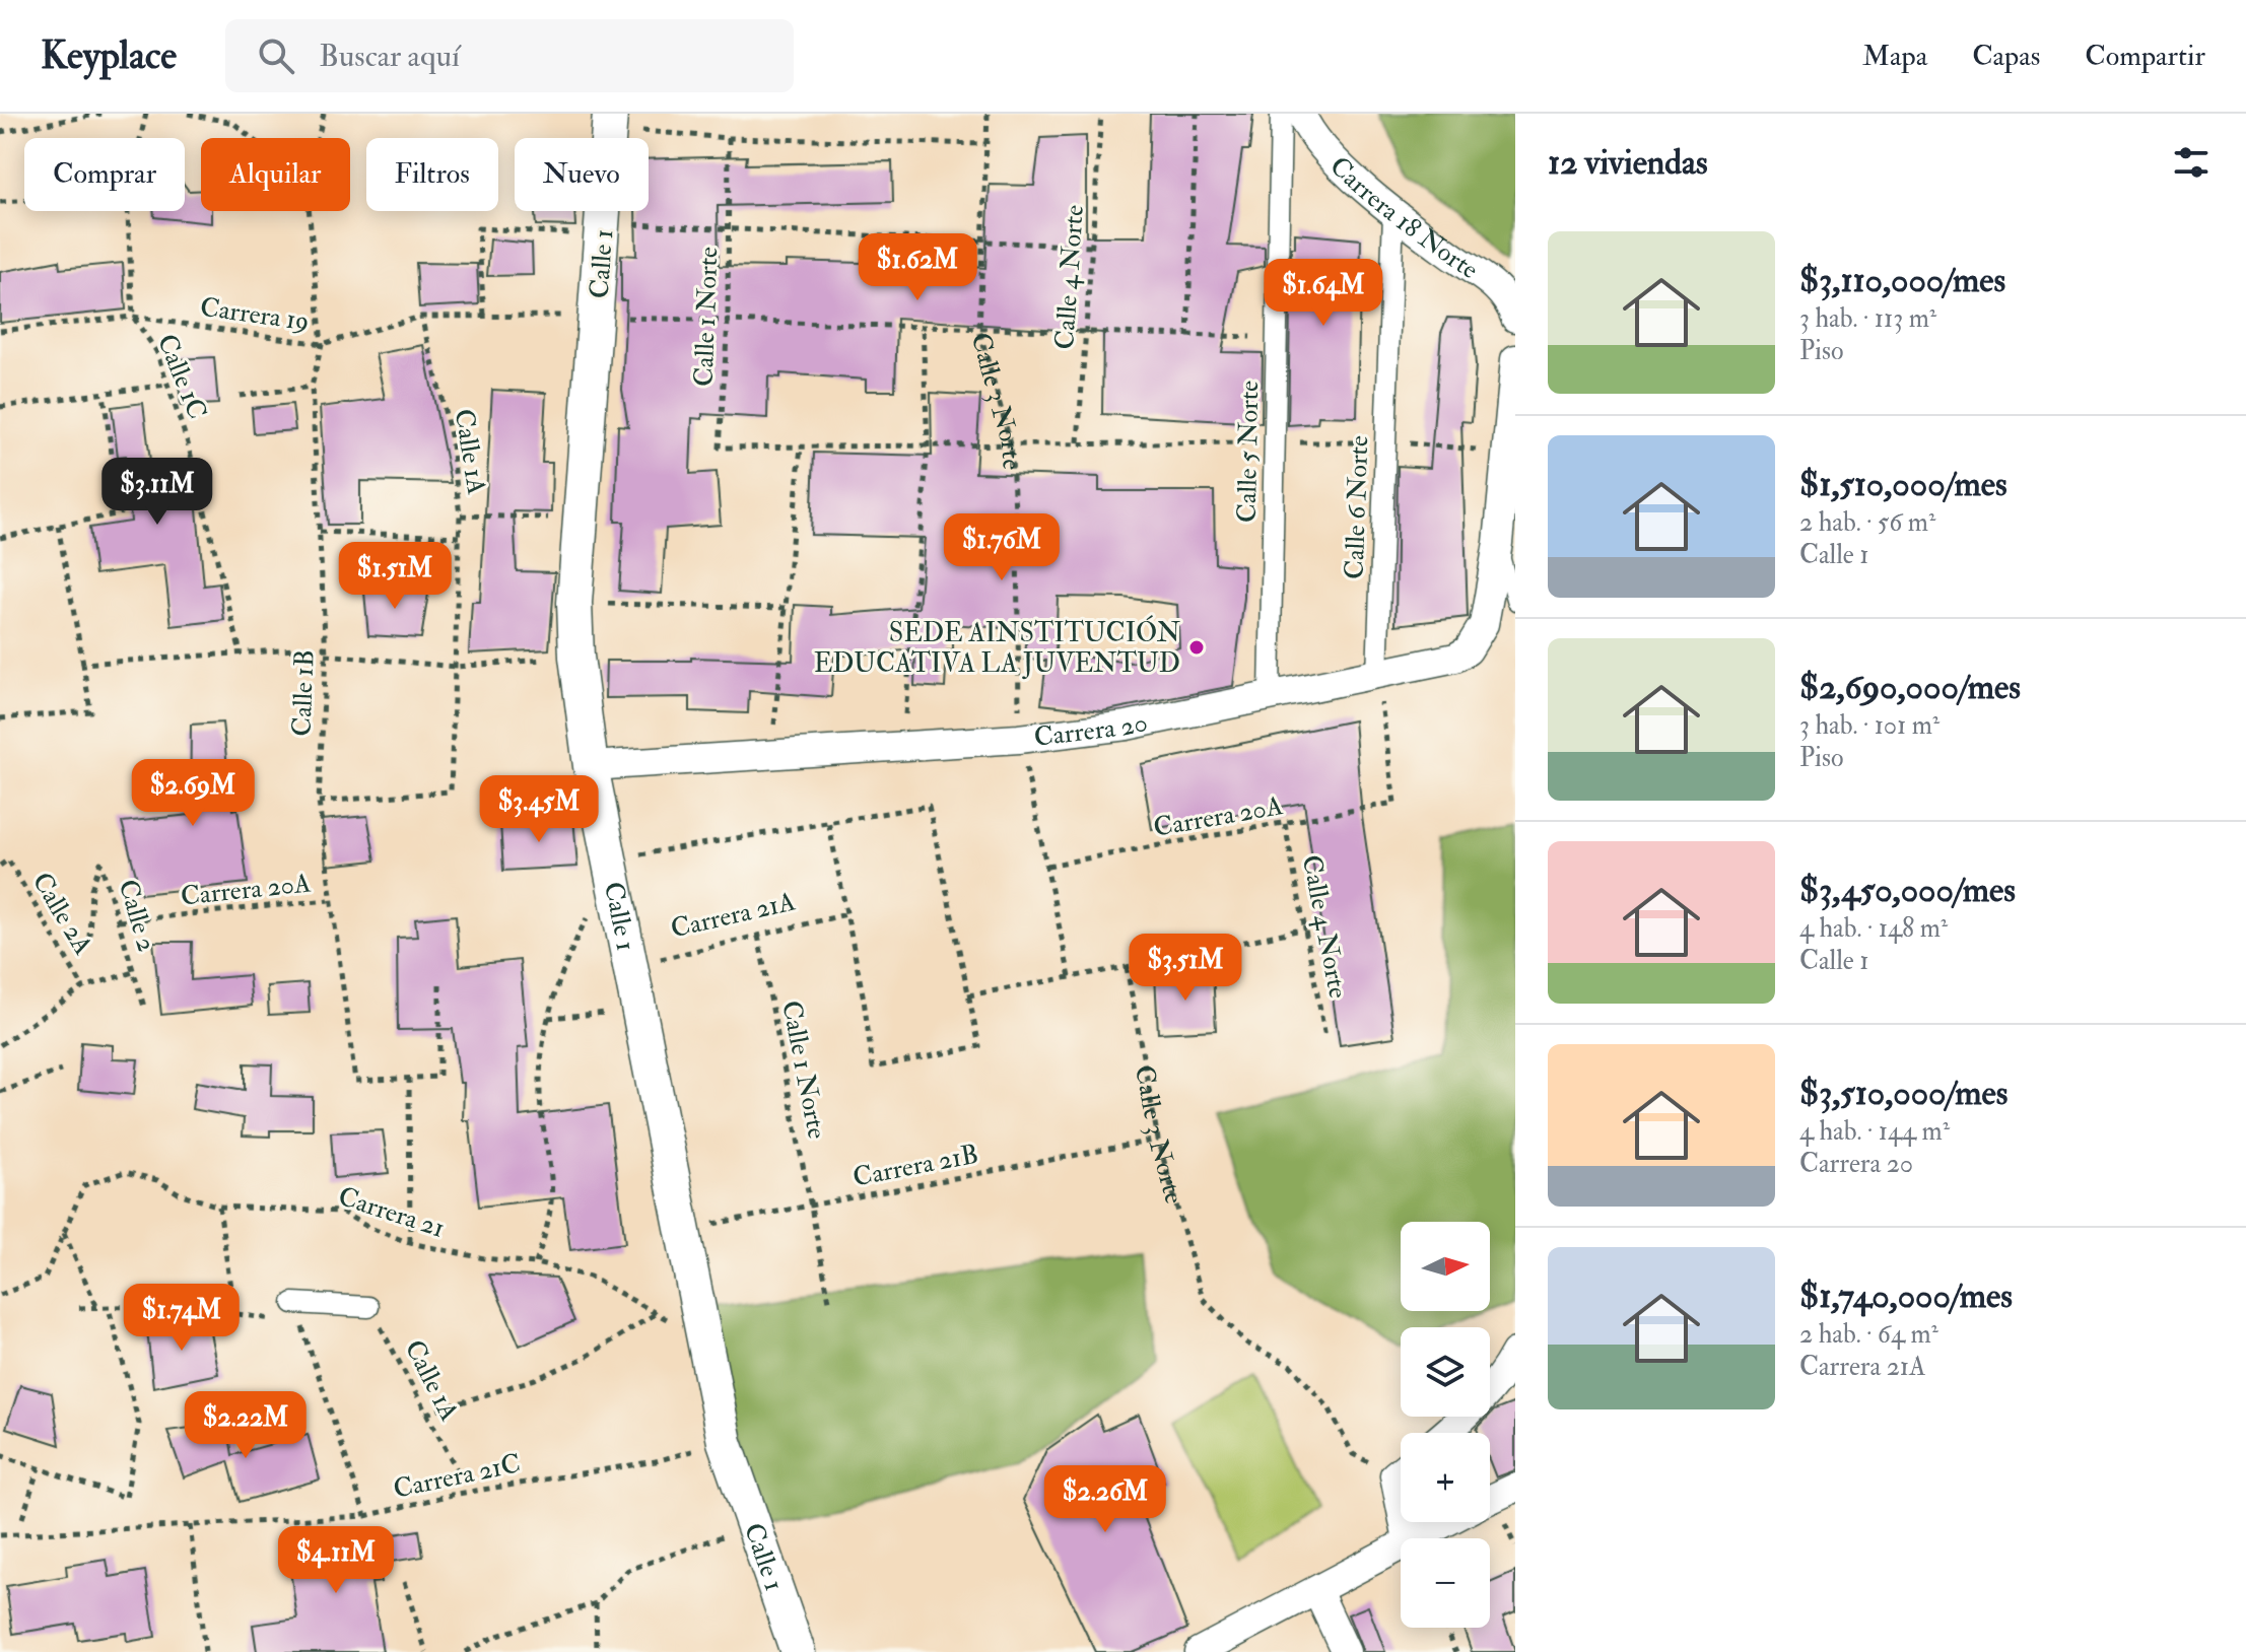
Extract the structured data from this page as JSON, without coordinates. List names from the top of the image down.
{
  "streets": {
    "street": [
      "Carrera 18 Norte",
      "Calle 1",
      "Calle 5 Norte",
      "Calle 6 Norte",
      "Carrera 20"
    ],
    "path": [
      "Calle 4 Norte",
      "Carrera 19",
      "Calle 1 Norte",
      "Calle 1C",
      "Calle 3 Norte",
      "Calle 1A",
      "Calle 1B",
      "Carrera 20A",
      "Calle 2A",
      "Carrera 21A",
      "Calle 2",
      "Carrera 21B",
      "Carrera 21",
      "Carrera 21C"
    ]
  },
  "crossings": [
    ["Carrera 18 Norte", "Calle 6 Norte"],
    ["Calle 1", "Carrera 19"],
    ["Calle 1", "Carrera 20"],
    ["Calle 1", "Carrera 21A"],
    ["Calle 1", "Carrera 21B"],
    ["Calle 1", "Carrera 21C"],
    ["Calle 4 Norte", "Carrera 19"],
    ["Calle 4 Norte", "Carrera 20A"],
    ["Carrera 19", "Calle 1 Norte"],
    ["Carrera 19", "Calle 1C"],
    ["Carrera 19", "Calle 3 Norte"],
    ["Carrera 19", "Calle 1A"],
    ["Carrera 19", "Calle 5 Norte"],
    ["Carrera 19", "Calle 1B"],
    ["Calle 1 Norte", "Carrera 21A"],
    ["Calle 1 Norte", "Carrera 21B"],
    ["Calle 3 Norte", "Carrera 20"],
    ["Calle 3 Norte", "Carrera 20A"],
    ["Calle 3 Norte", "Carrera 21B"],
    ["Calle 1A", "Calle 1B"],
    ["Calle 5 Norte", "Carrera 20"],
    ["Calle 6 Norte", "Carrera 20"],
    ["Calle 6 Norte", "Carrera 20A"],
    ["Calle 1B", "Carrera 20A"],
    ["Carrera 20", "Carrera 20A"],
    ["Carrera 20A", "Calle 2"]
  ],
  "places": ["SEDE AINSTITUCIÓN EDUCATIVA LA JUVENTUD"],
  "north": "right",
  "page": {
    "header": "Keyplace",
    "search": "Buscar aquí",
    "nav": ["Mapa", "Capas", "Compartir"],
    "heading": "12 viviendas",
    "chip": [
      "Comprar",
      "Alquilar",
      "Filtros",
      "Nuevo"
    ],
    "list": [
      {
        "name": "$3,110,000/mes",
        "note": "3 hab. · 113 m² · Piso"
      },
      {
        "name": "$1,510,000/mes",
        "note": "2 hab. · 56 m² · Calle 1"
      },
      {
        "name": "$2,690,000/mes",
        "note": "3 hab. · 101 m² · Piso"
      },
      {
        "name": "$3,450,000/mes",
        "note": "4 hab. · 148 m² · Calle 1"
      },
      {
        "name": "$3,510,000/mes",
        "note": "4 hab. · 144 m² · Carrera 20"
      },
      {
        "name": "$1,740,000/mes",
        "note": "2 hab. · 64 m² · Carrera 21A"
      }
    ],
    "price": [
      "$1.62M",
      "$1.64M",
      "$3.11M",
      "$1.76M",
      "$1.51M",
      "$2.69M",
      "$3.45M",
      "$3.51M",
      "$1.74M",
      "$2.22M",
      "$2.26M",
      "$4.11M"
    ],
    "map_buttons": ["+", "−"]
  }
}
